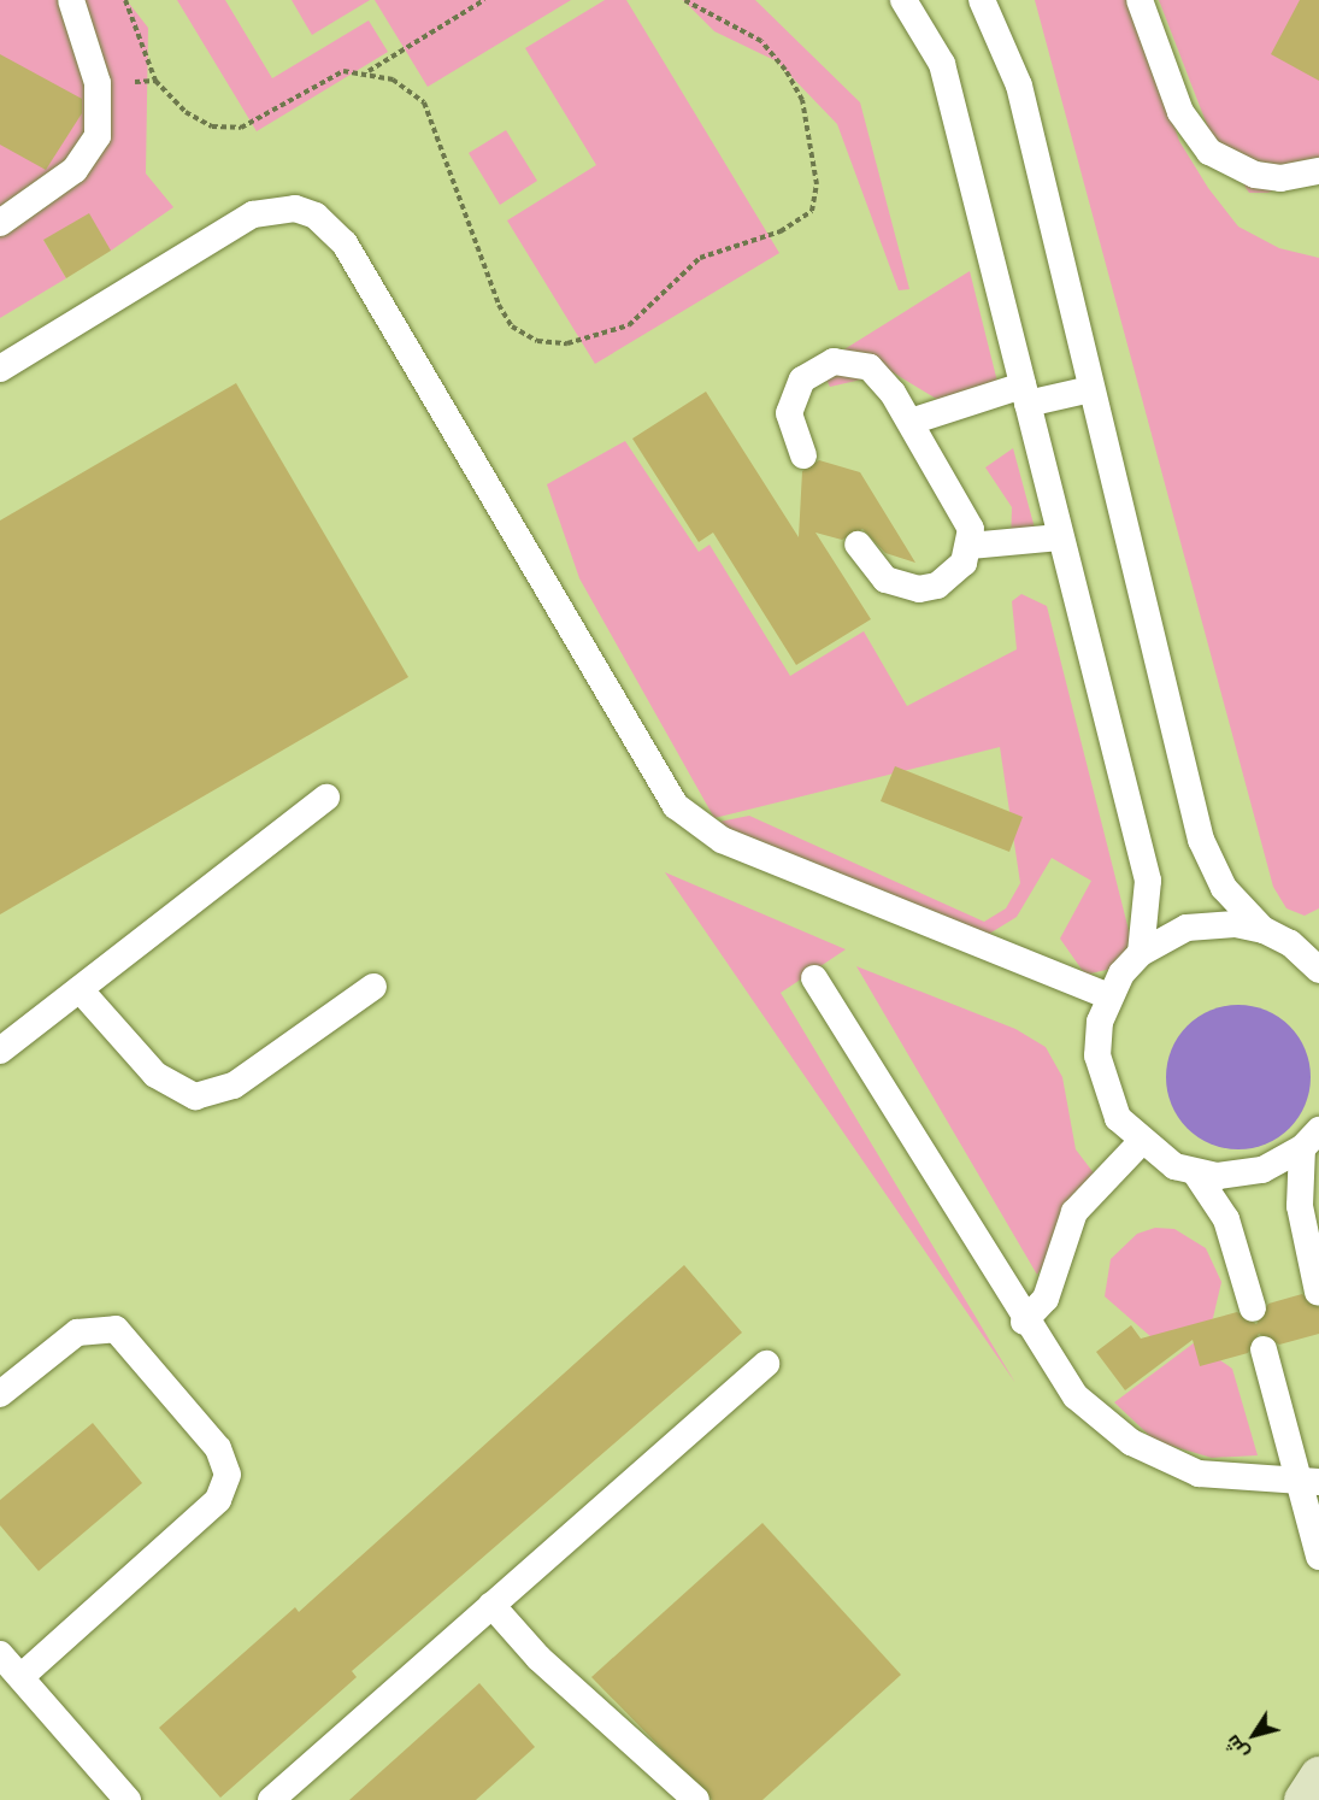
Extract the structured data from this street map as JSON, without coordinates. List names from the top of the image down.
{
  "north": "bottom left"
}
